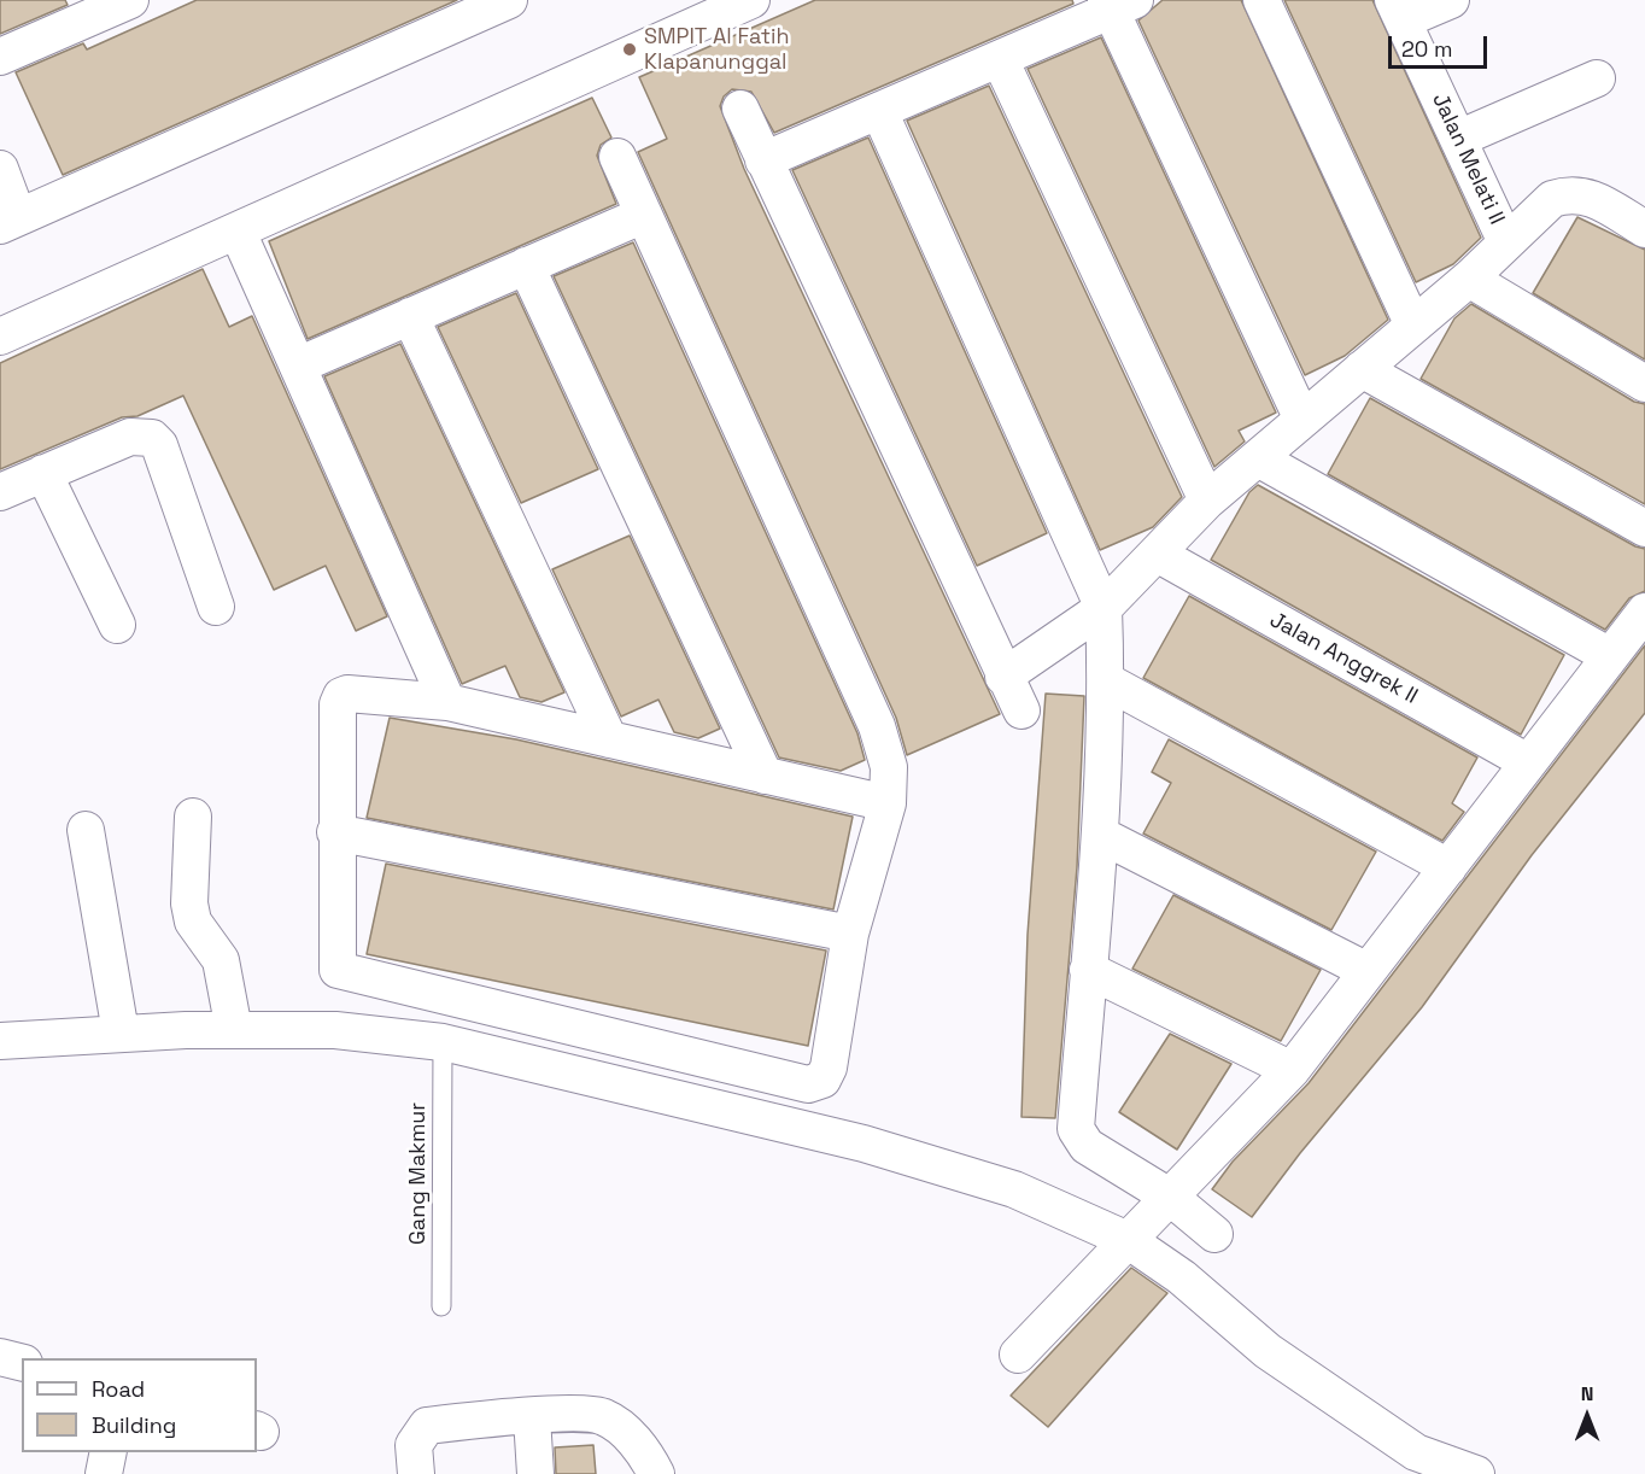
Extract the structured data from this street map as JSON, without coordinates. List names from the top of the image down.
{
  "streets": {
    "street": ["Jalan Melati II", "Jalan Anggrek II"],
    "lane": ["Gang Makmur"]
  },
  "places": ["SMPIT Al Fatih Klapanunggal"],
  "legend": ["Road", "Building"],
  "scale_bar": "20 m",
  "north": "top"
}
